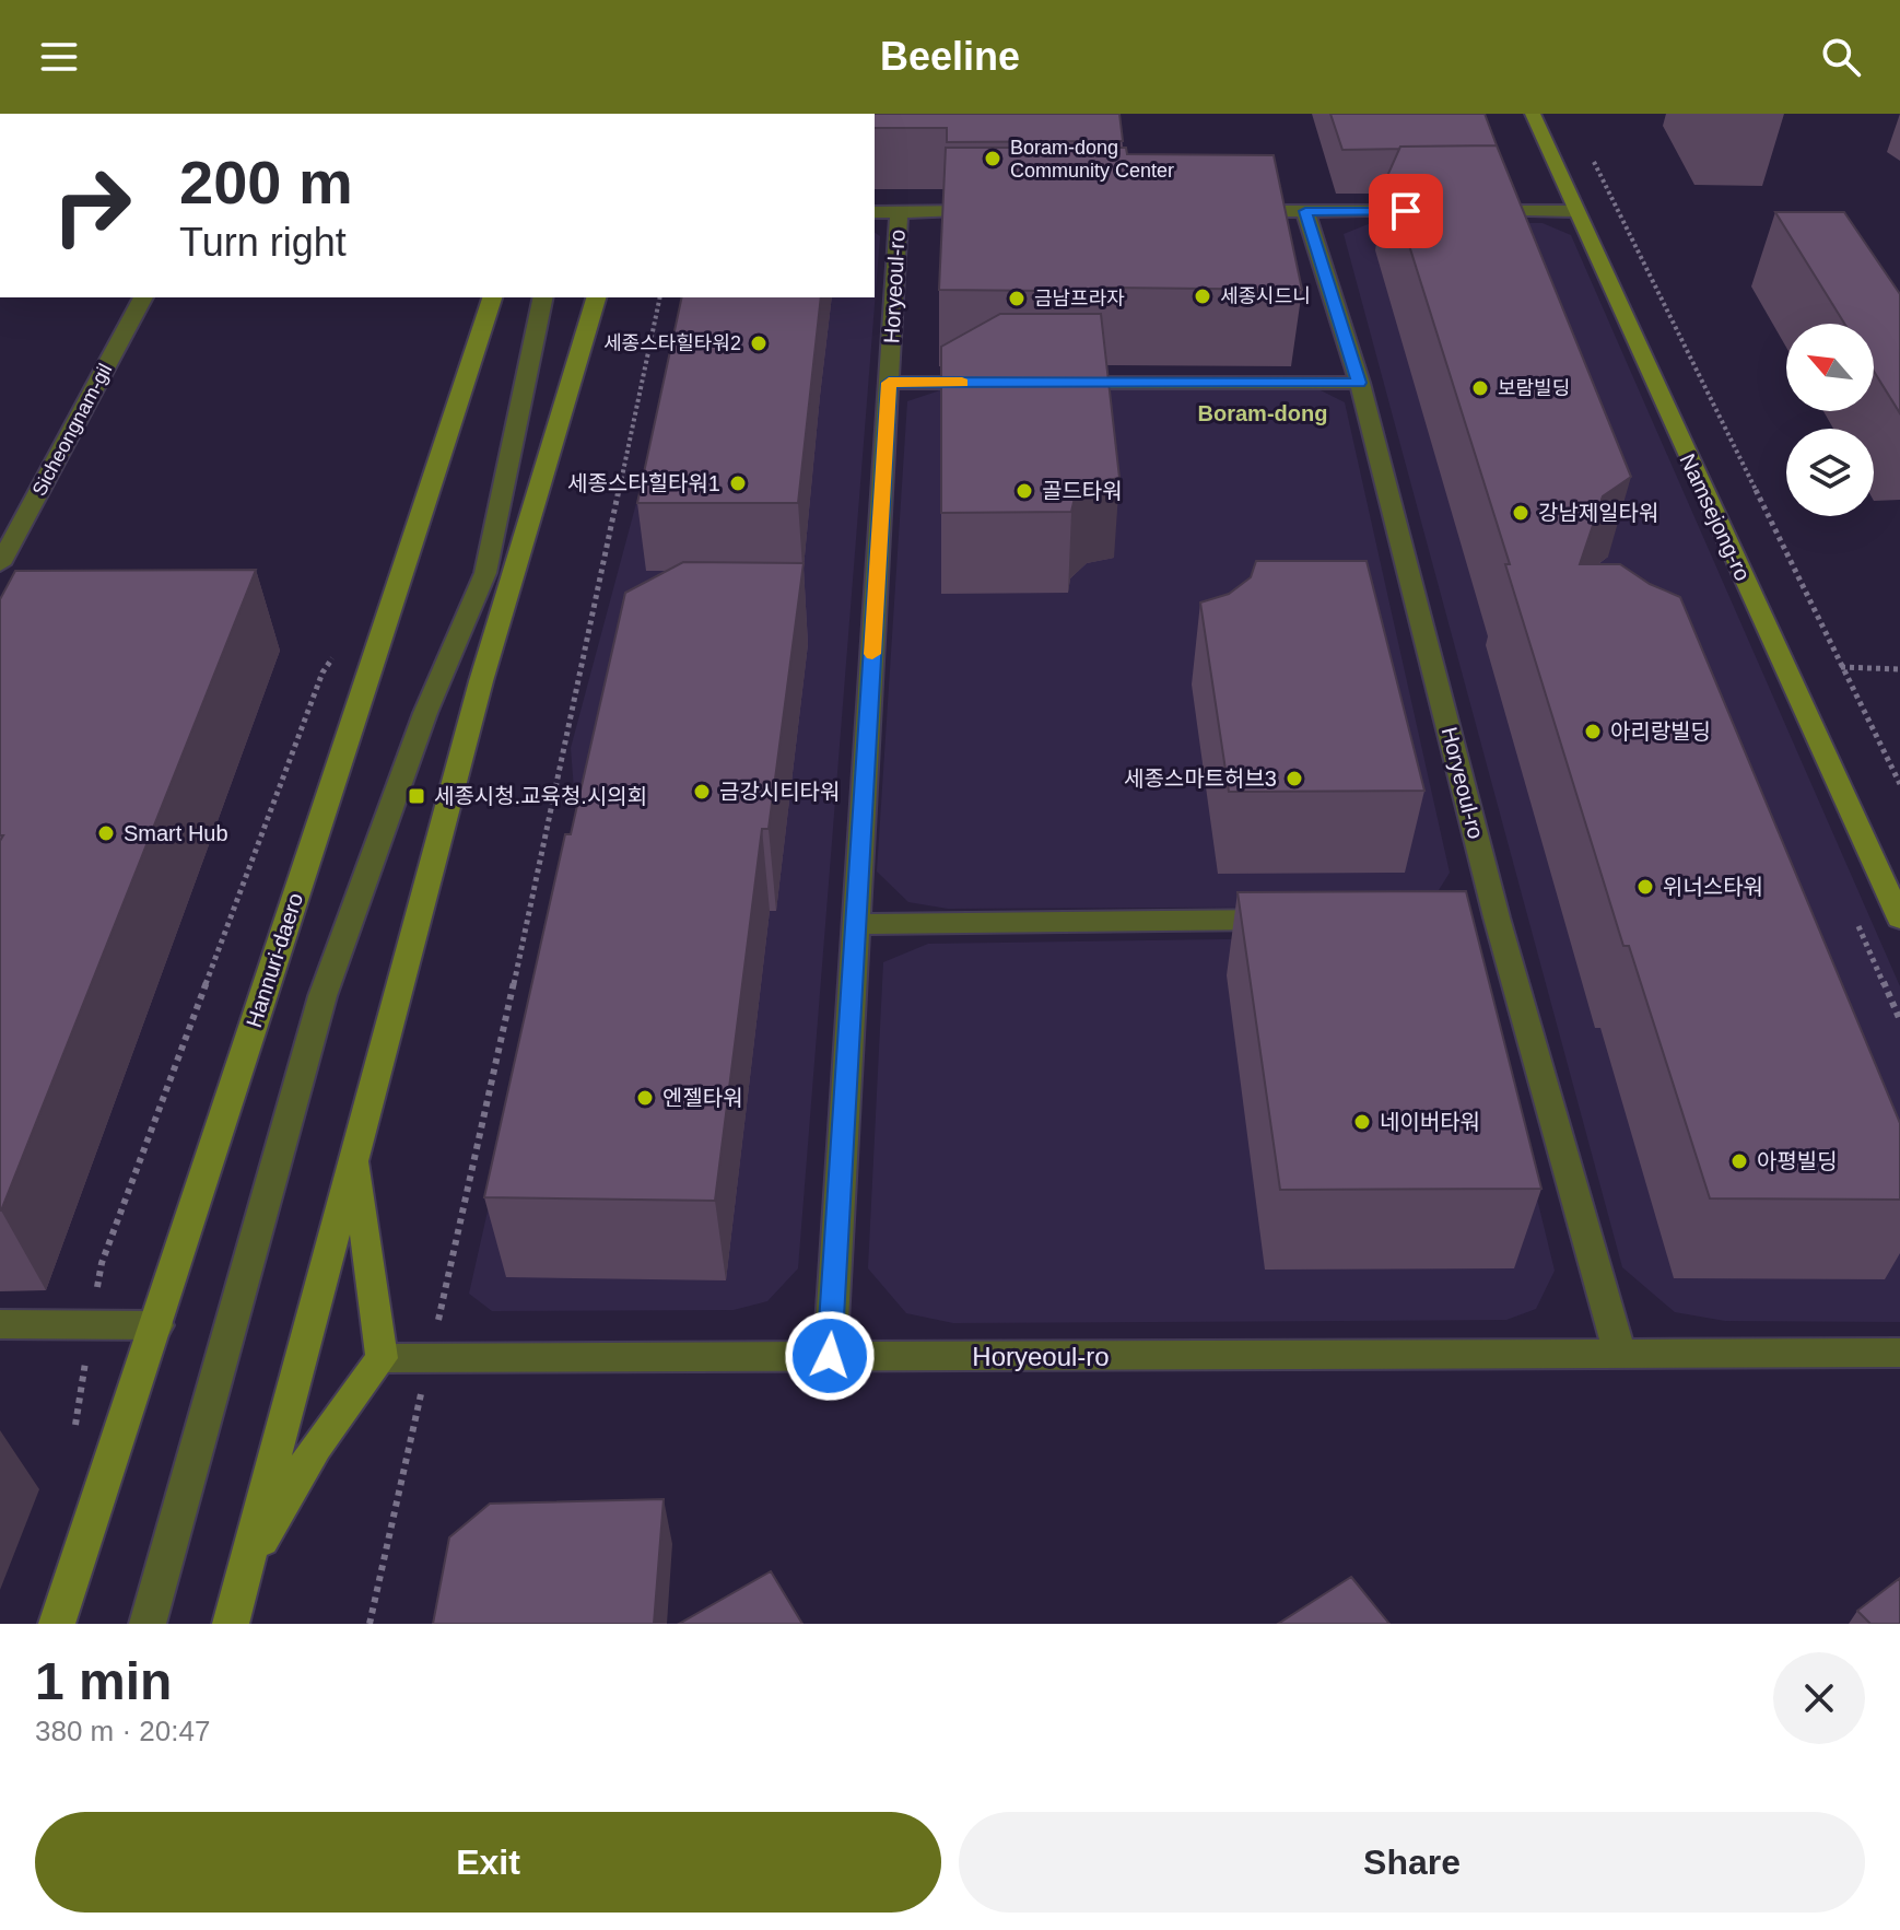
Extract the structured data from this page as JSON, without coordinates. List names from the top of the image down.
{
  "streets": {
    "street": [
      "Horyeoul-ro",
      "Sicheongnam-gil",
      "Namsejong-ro",
      "Hannuri-daero"
    ]
  },
  "districts": ["Boram-dong"],
  "places": {
    "other": [
      "Boram-dong Community Center",
      "세종시드니",
      "금남프라자",
      "세종스타힐타워2",
      "보람빌딩",
      "세종스타힐타워1",
      "골드타워",
      "강남제일타워",
      "아리랑빌딩",
      "세종스마트허브3",
      "금강시티타워",
      "Smart Hub",
      "위너스타워",
      "엔젤타워",
      "네이버타워",
      "아평빌딩"
    ],
    "transit": ["세종시청.교육청.시의회"]
  },
  "north": "top left",
  "page": {
    "header": "Beeline",
    "turn": ["200 m", "Turn right"],
    "heading": ["1 min", "380 m · 20:47"],
    "buttons": ["Exit", "Share"]
  }
}
